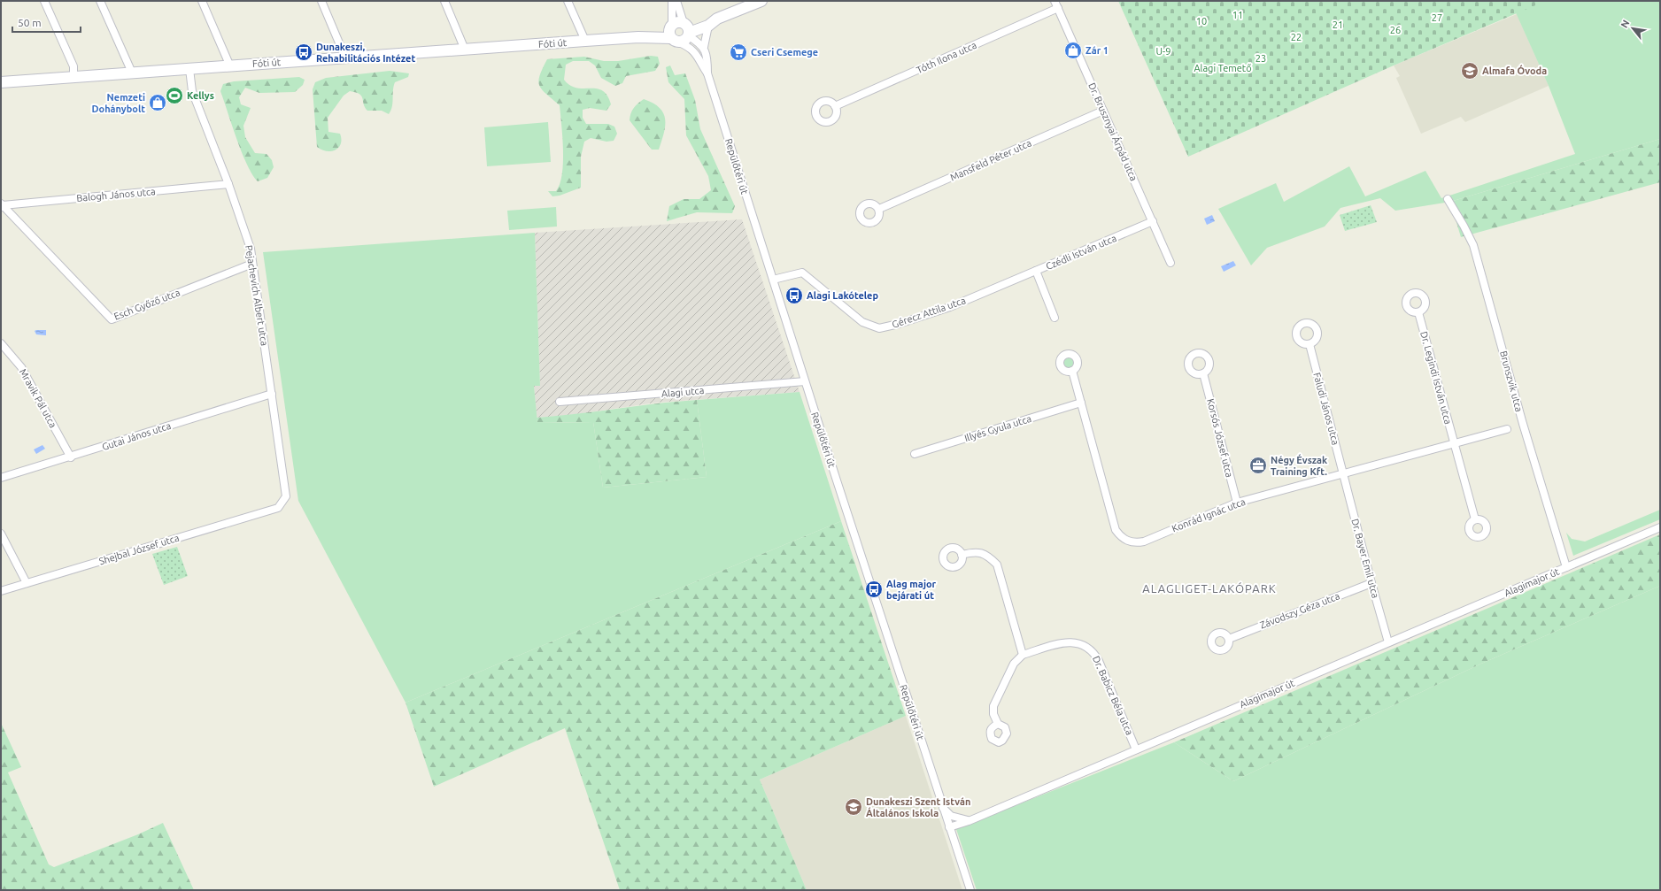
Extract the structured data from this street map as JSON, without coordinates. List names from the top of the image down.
{
  "streets": {
    "main road": ["Fóti út"],
    "street": [
      "Tóth Ilona utca",
      "Dr. Brusznyai Árpád utca",
      "Mansfeld Péter utca",
      "Repülőtéri út",
      "Balogh János utca",
      "Czédli István utca",
      "Pejachevich Albert utca",
      "Esch Győző utca",
      "Gérecz Attila utca",
      "Dr. Legindi István utca",
      "Brunszvik utca",
      "Alagi utca",
      "Mravik Pál utca",
      "Faludi János utca",
      "Illyés Gyula utca",
      "Gutai János utca",
      "Korsós József utca",
      "Konrád Ignác utca",
      "Shejbal József utca",
      "Dr. Bayer Emil utca",
      "Alagimajor út",
      "Závodszy Géza utca",
      "Dr. Babicz Béla utca"
    ]
  },
  "crossings": [
    ["Fóti út", "Repülőtéri út"],
    ["Fóti út", "Pejachevich Albert utca"],
    ["Tóth Ilona utca", "Dr. Brusznyai Árpád utca"],
    ["Dr. Brusznyai Árpád utca", "Mansfeld Péter utca"],
    ["Dr. Brusznyai Árpád utca", "Czédli István utca"],
    ["Repülőtéri út", "Gérecz Attila utca"],
    ["Repülőtéri út", "Alagi utca"],
    ["Balogh János utca", "Pejachevich Albert utca"],
    ["Balogh János utca", "Esch Győző utca"],
    ["Czédli István utca", "Gérecz Attila utca"],
    ["Pejachevich Albert utca", "Esch Győző utca"],
    ["Pejachevich Albert utca", "Gutai János utca"],
    ["Pejachevich Albert utca", "Shejbal József utca"],
    ["Dr. Legindi István utca", "Konrád Ignác utca"],
    ["Brunszvik utca", "Alagimajor út"],
    ["Mravik Pál utca", "Gutai János utca"],
    ["Faludi János utca", "Konrád Ignác utca"],
    ["Faludi János utca", "Dr. Bayer Emil utca"],
    ["Illyés Gyula utca", "Konrád Ignác utca"],
    ["Korsós József utca", "Konrád Ignác utca"],
    ["Konrád Ignác utca", "Dr. Bayer Emil utca"],
    ["Dr. Bayer Emil utca", "Alagimajor út"],
    ["Dr. Bayer Emil utca", "Závodszy Géza utca"],
    ["Alagimajor út", "Dr. Babicz Béla utca"]
  ],
  "districts": ["ALAGLIGET-LAKÓPARK"],
  "parks": [
    "11",
    "27",
    "10",
    "21",
    "26",
    "22",
    "U-9",
    "23",
    "Alagi Temető"
  ],
  "places": {
    "shop": ["Zár 1", "Nemzeti Dohánybolt"],
    "bus stop": ["Dunakeszi, Rehabilitációs Intézet", "Alagi Lakótelep", "Alag major bejárati út"],
    "supermarket": ["Cseri Csemege"],
    "school or university": ["Almafa Óvoda", "Dunakeszi Szent István Általános Iskola"],
    "sports": ["Kellys"],
    "office": ["Négy Évszak Training Kft."]
  },
  "scale_bar": "50 m",
  "north": "top left"
}
